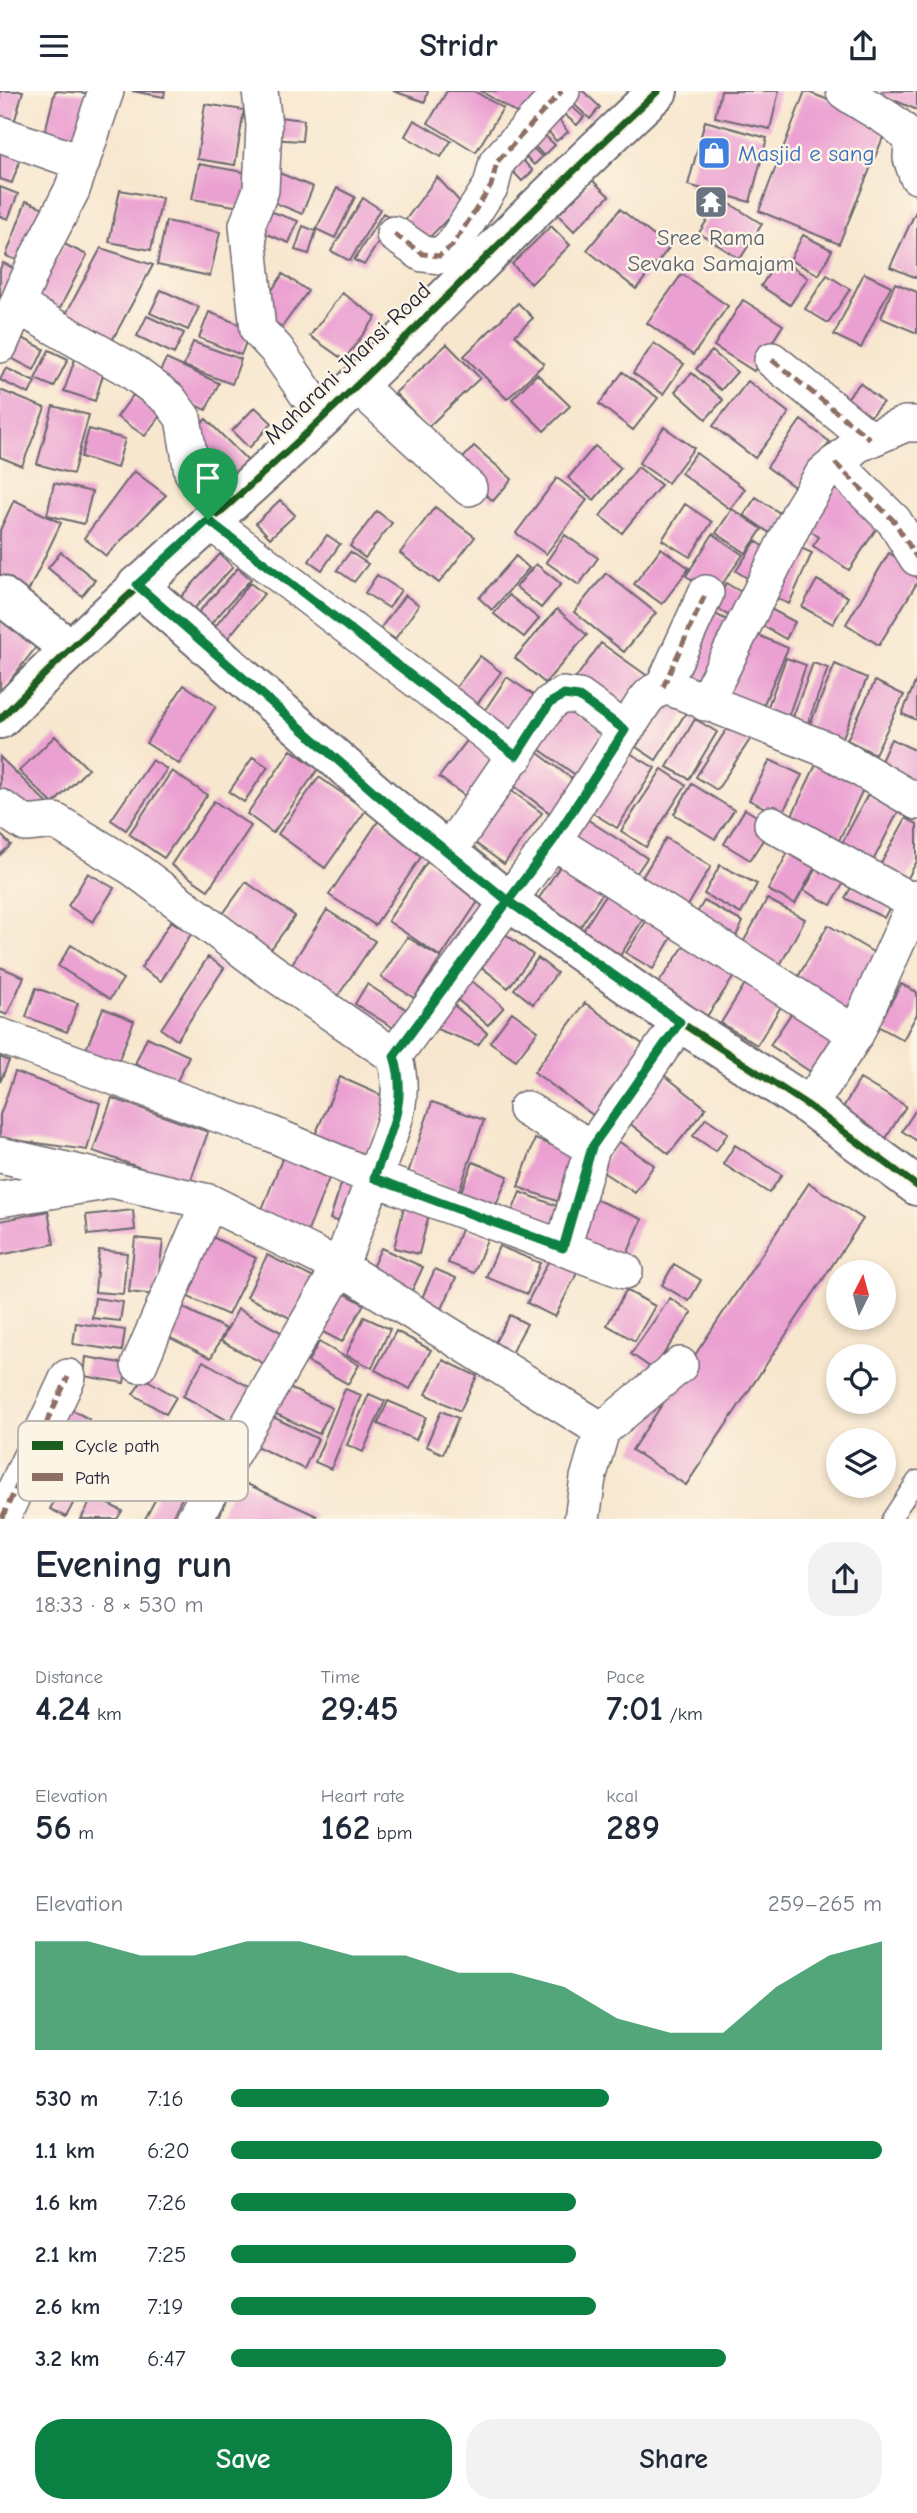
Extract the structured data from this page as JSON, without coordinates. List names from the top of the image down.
{
  "streets": {
    "street": ["Maharani Jhansi Road"]
  },
  "places": {
    "shop": ["Masjid e sang"],
    "temple": ["Sree Rama Sevaka Samajam"]
  },
  "legend": ["Cycle path", "Path"],
  "north": "top",
  "page": {
    "header": "Stridr",
    "heading": ["Evening run", "18:33 · 8 × 530 m"],
    "stats": [
      ["Distance", "4.24 km"],
      ["Time", "29:45"],
      ["Pace", "7:01 /km"],
      ["Elevation", "56 m"],
      ["Heart rate", "162 bpm"],
      ["kcal", "289"]
    ],
    "chart": ["Elevation", "259–265 m"],
    "list": [
      {
        "name": "530 m",
        "note": "7:16"
      },
      {
        "name": "1.1 km",
        "note": "6:20"
      },
      {
        "name": "1.6 km",
        "note": "7:26"
      },
      {
        "name": "2.1 km",
        "note": "7:25"
      },
      {
        "name": "2.6 km",
        "note": "7:19"
      },
      {
        "name": "3.2 km",
        "note": "6:47"
      }
    ],
    "buttons": ["Save", "Share"]
  }
}
